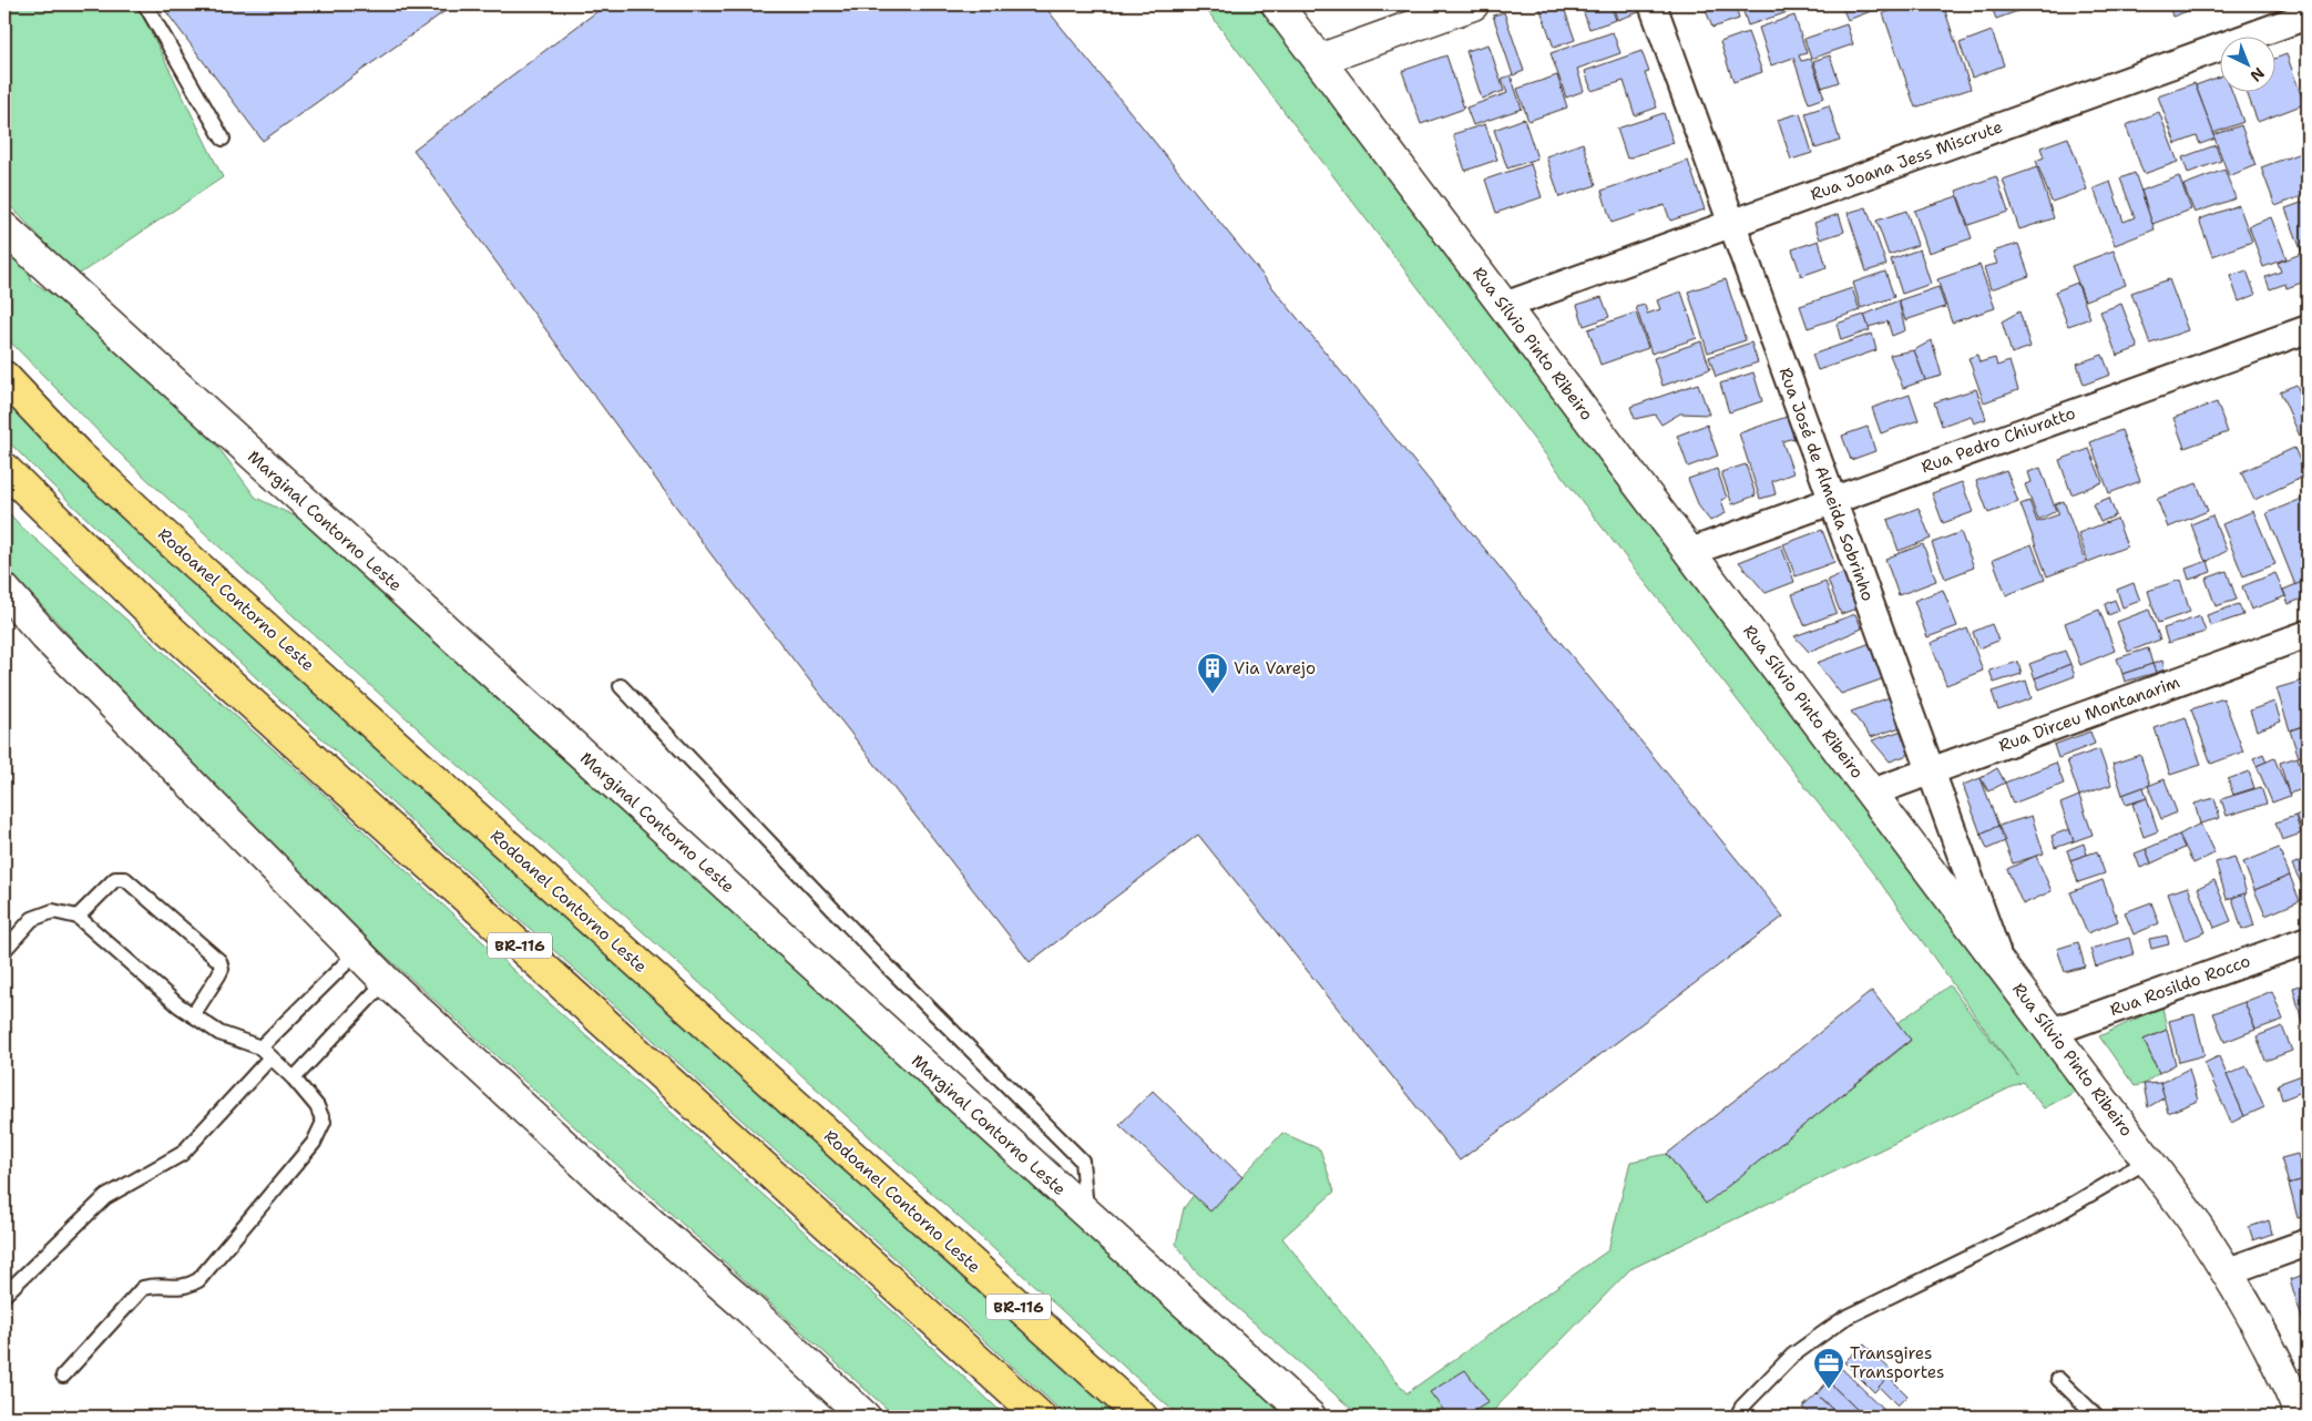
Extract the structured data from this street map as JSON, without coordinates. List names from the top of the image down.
{
  "streets": {
    "highway": ["Rodoanel Contorno Leste", "BR-116"],
    "main road": ["Rua Sílvio Pinto Ribeiro", "Marginal Contorno Leste"],
    "street": [
      "Rua Joana Jess Miscrute",
      "Rua Pedro Chiuratto",
      "Rua José de Almeida Sobrinho",
      "Rua Dirceu Montanarim",
      "Rua Rosildo Rocco"
    ]
  },
  "crossings": [
    ["Rua Joana Jess Miscrute", "Rua Sílvio Pinto Ribeiro"],
    ["Rua Joana Jess Miscrute", "Rua José de Almeida Sobrinho"],
    ["Rua Sílvio Pinto Ribeiro", "Rua Pedro Chiuratto"],
    ["Rua Sílvio Pinto Ribeiro", "Rua José de Almeida Sobrinho"],
    ["Rua Sílvio Pinto Ribeiro", "Rua Dirceu Montanarim"],
    ["Rua Sílvio Pinto Ribeiro", "Rua Rosildo Rocco"],
    ["Rua Pedro Chiuratto", "Rua José de Almeida Sobrinho"],
    ["Rua José de Almeida Sobrinho", "Rua Dirceu Montanarim"]
  ],
  "places": {
    "building": ["Via Varejo"],
    "office": ["Transgires Transportes"]
  },
  "north": "bottom right"
}
